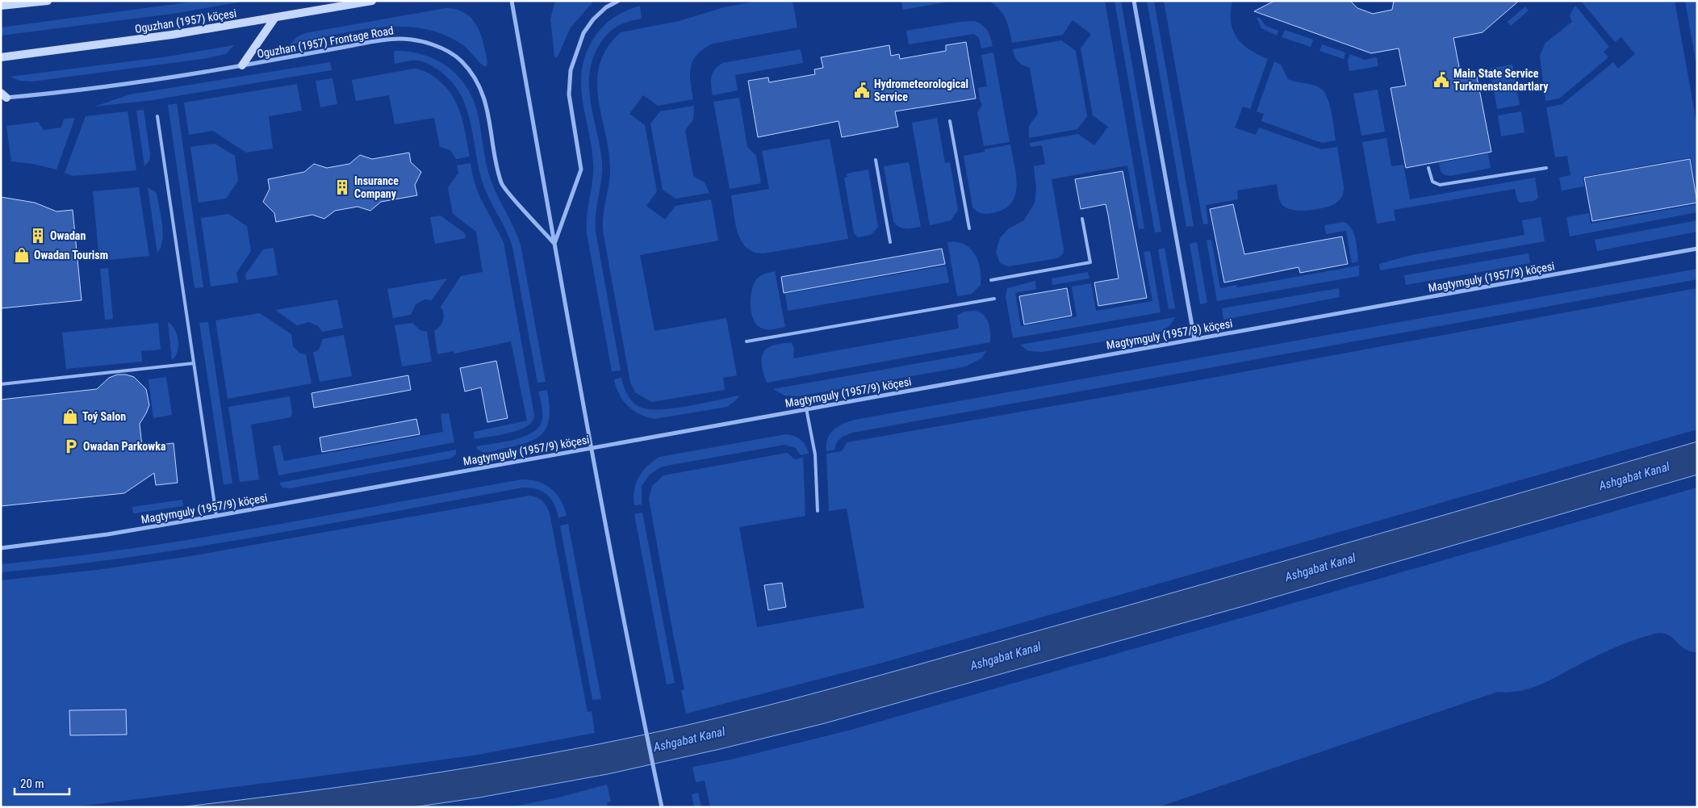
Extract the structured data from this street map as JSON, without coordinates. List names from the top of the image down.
{
  "streets": {
    "main road": ["Oguzhan (1957) köçesi"],
    "street": ["Oguzhan (1957) Frontage Road", "Magtymguly (1957/9) köçesi"]
  },
  "water": ["Ashgabat Kanal"],
  "places": {
    "public building": ["Main State Service Turkmenstandartlary", "Hydrometeorological Service"],
    "building": ["Insurance Company", "Owadan"],
    "shop": ["Owadan Tourism", "Toý Salon"],
    "parking": ["Owadan Parkowka"]
  },
  "scale_bar": "20 m"
}
